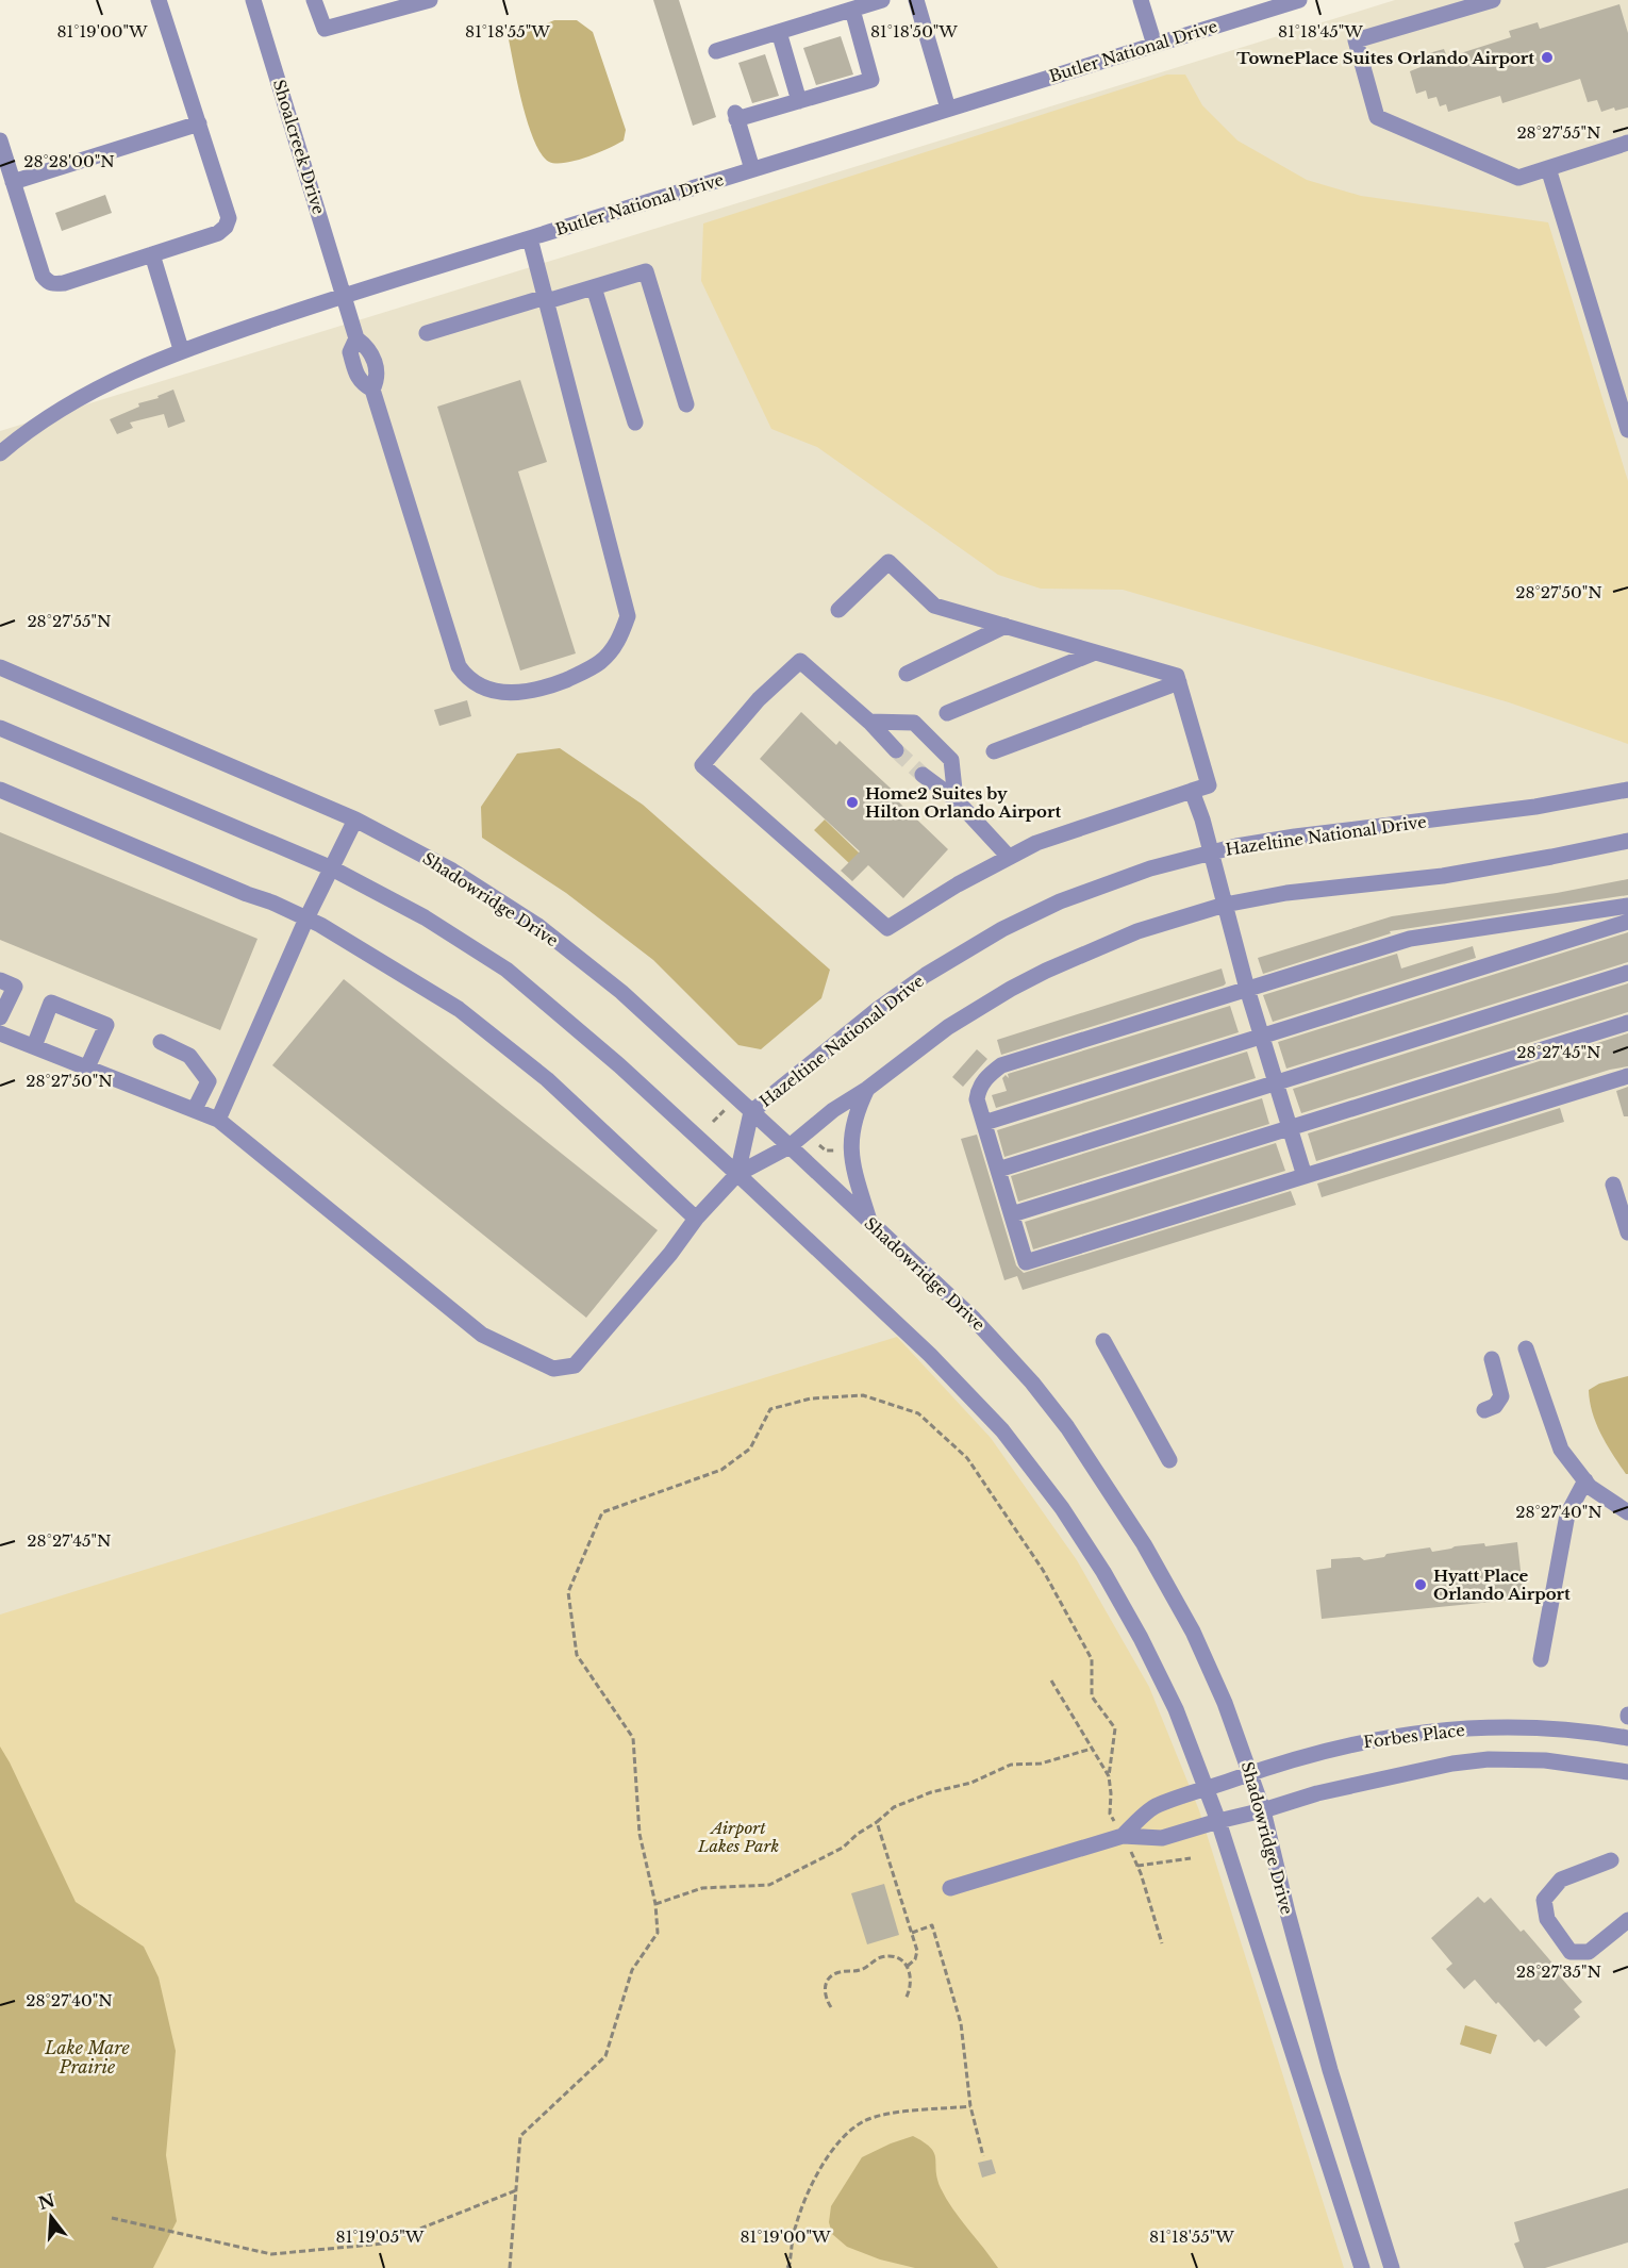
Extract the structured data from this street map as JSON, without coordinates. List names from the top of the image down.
{
  "streets": {
    "street": [
      "Butler National Drive",
      "Shoalcreek Drive",
      "Hazeltine National Drive",
      "Shadowridge Drive",
      "Forbes Place"
    ]
  },
  "crossings": [
    ["Butler National Drive", "Shoalcreek Drive"],
    ["Hazeltine National Drive", "Shadowridge Drive"],
    ["Shadowridge Drive", "Forbes Place"]
  ],
  "water": ["Lake Mare Prairie"],
  "parks": ["Airport Lakes Park"],
  "places": ["TownePlace Suites Orlando Airport", "Home2 Suites by Hilton Orlando Airport", "Hyatt Place Orlando Airport"],
  "north": "top",
  "coordinates": [
    "81°18'45\"W",
    "81°19'00\"W",
    "81°18'55\"W",
    "81°18'50\"W",
    "28°27'55\"N",
    "28°28'00\"N",
    "28°27'50\"N",
    "28°27'45\"N",
    "28°27'40\"N",
    "28°27'35\"N",
    "81°19'05\"W"
  ]
}
